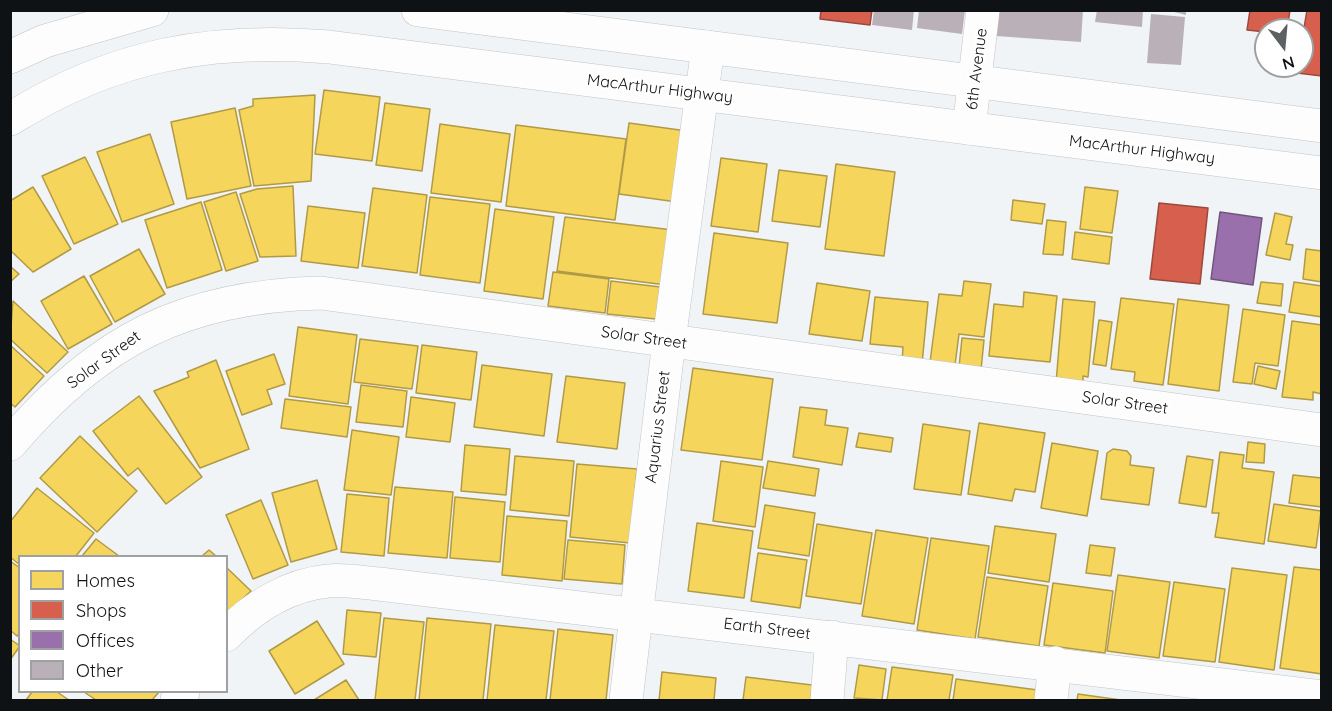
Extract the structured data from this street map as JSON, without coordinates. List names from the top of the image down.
{
  "streets": {
    "street": [
      "6th Avenue",
      "MacArthur Highway",
      "Solar Street",
      "Aquarius Street",
      "Earth Street"
    ]
  },
  "crossings": [
    ["6th Avenue", "MacArthur Highway"],
    ["MacArthur Highway", "Aquarius Street"],
    ["Solar Street", "Aquarius Street"],
    ["Aquarius Street", "Earth Street"]
  ],
  "legend": [
    "Homes",
    "Shops",
    "Offices",
    "Other"
  ],
  "north": "bottom"
}
